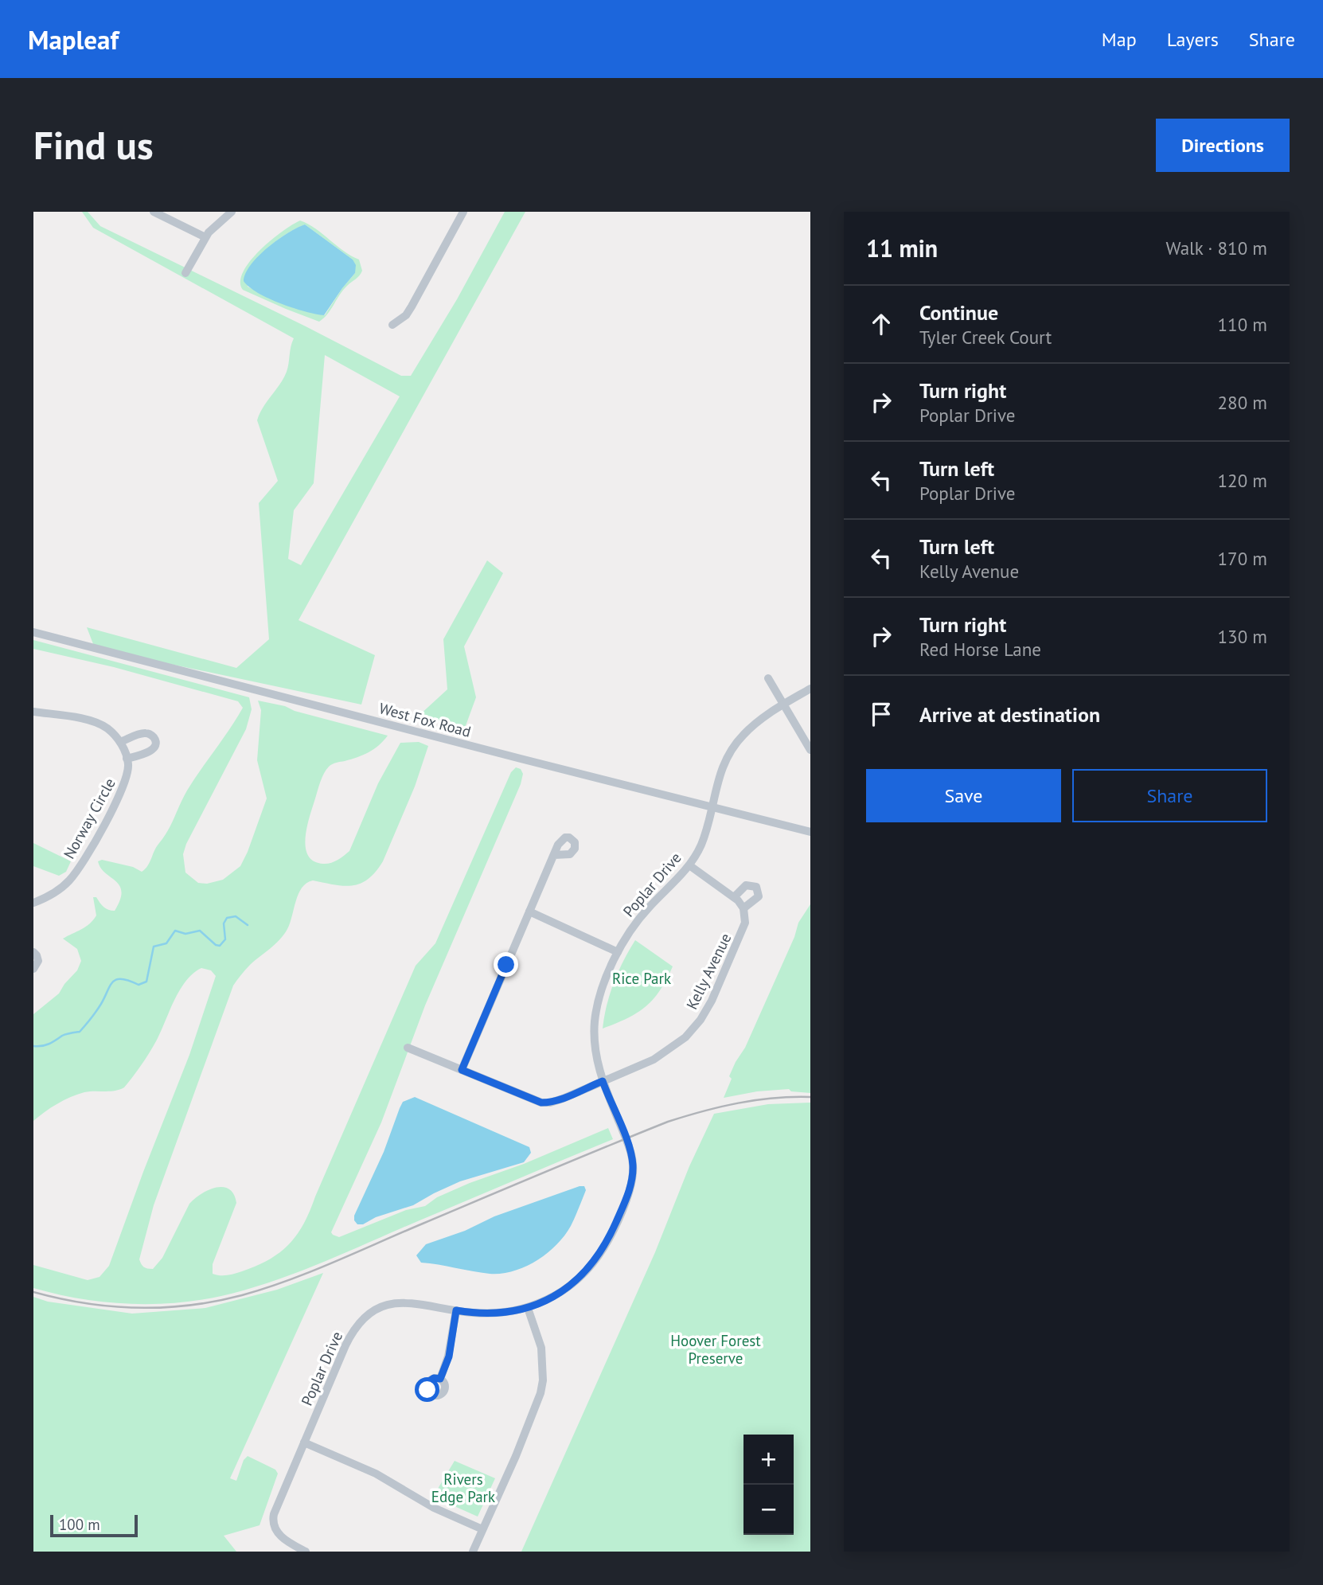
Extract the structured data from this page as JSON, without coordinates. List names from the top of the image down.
{
  "streets": {
    "street": [
      "West Fox Road",
      "Norway Circle",
      "Poplar Drive",
      "Kelly Avenue"
    ]
  },
  "crossings": [
    ["West Fox Road", "Poplar Drive"],
    ["Poplar Drive", "Kelly Avenue"]
  ],
  "parks": ["Rice Park", "Hoover Forest Preserve", "Rivers Edge Park"],
  "scale_bar": "100 m",
  "page": {
    "header": "Mapleaf",
    "nav": ["Map", "Layers", "Share"],
    "buttons": [
      "Directions",
      ["Save", "Share"]
    ],
    "title": "Find us",
    "heading": ["11 min", "Walk · 810 m"],
    "list": [
      ["Continue", "Tyler Creek Court", "110 m"],
      ["Turn right", "Poplar Drive", "280 m"],
      ["Turn left", "Poplar Drive", "120 m"],
      ["Turn left", "Kelly Avenue", "170 m"],
      ["Turn right", "Red Horse Lane", "130 m"],
      "Arrive at destination"
    ],
    "map_buttons": ["+", "−"],
    "scale": "100 m"
  }
}
